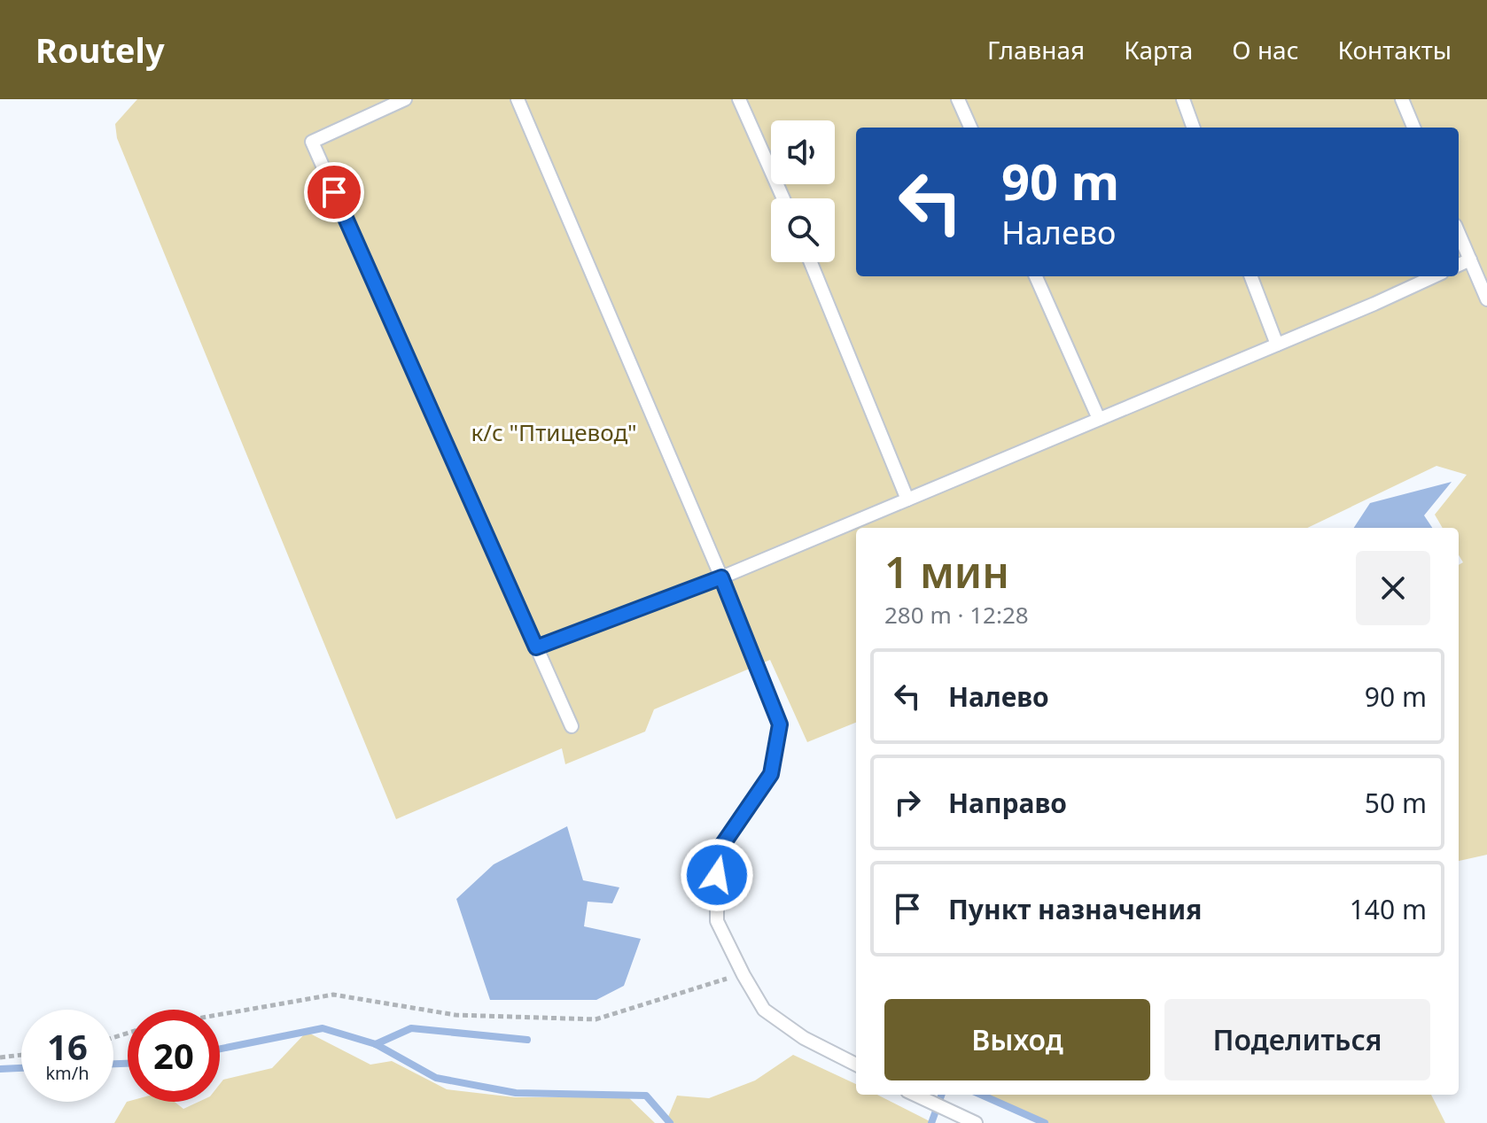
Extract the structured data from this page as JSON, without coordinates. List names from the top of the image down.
{
  "parks": ["к/с \"Птицевод\""],
  "page": {
    "header": "Routely",
    "nav": [
      "Главная",
      "Карта",
      "О нас",
      "Контакты"
    ],
    "turn": ["90 m", "Налево"],
    "heading": ["1 мин", "280 m · 12:28"],
    "list": [
      {
        "name": "Налево",
        "value": "90 m"
      },
      {
        "name": "Направо",
        "value": "50 m"
      },
      {
        "name": "Пункт назначения",
        "value": "140 m"
      }
    ],
    "buttons": ["Выход", "Поделиться"],
    "speed": "16 km/h",
    "limit": "20"
  }
}
